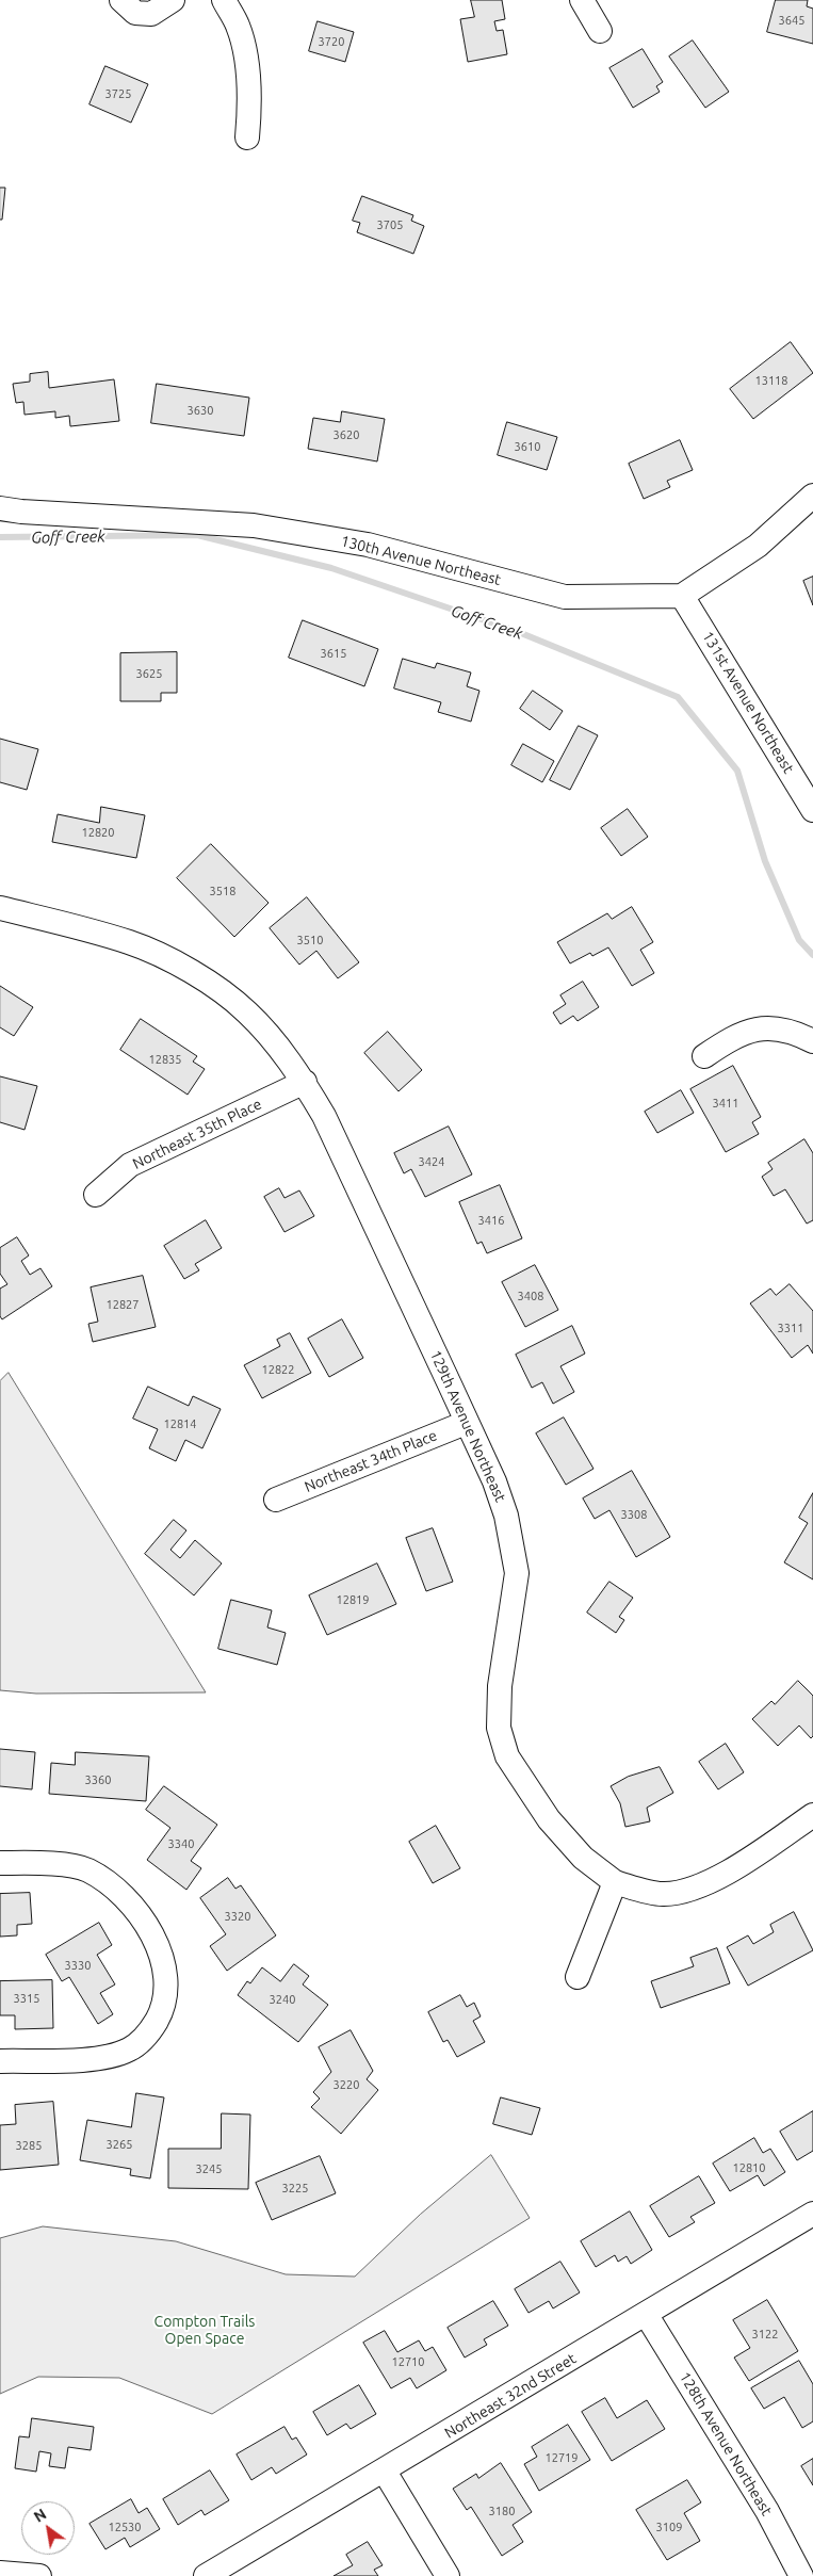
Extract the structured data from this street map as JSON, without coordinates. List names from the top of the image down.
{
  "streets": {
    "street": [
      "130th Avenue Northeast",
      "131st Avenue Northeast",
      "Northeast 35th Place",
      "129th Avenue Northeast",
      "Northeast 34th Place",
      "Northeast 32nd Street",
      "128th Avenue Northeast"
    ]
  },
  "crossings": [
    ["130th Avenue Northeast", "131st Avenue Northeast"],
    ["Northeast 35th Place", "129th Avenue Northeast"],
    ["129th Avenue Northeast", "Northeast 34th Place"],
    ["Northeast 32nd Street", "128th Avenue Northeast"]
  ],
  "water": ["Goff Creek"],
  "parks": ["Compton Trails Open Space"],
  "house_numbers": [
    "3645",
    "3720",
    "3725",
    "3705",
    "13118",
    "3630",
    "3620",
    "3610",
    "3615",
    "3625",
    "12820",
    "3518",
    "3510",
    "12835",
    "3411",
    "3424",
    "3416",
    "3408",
    "12827",
    "3311",
    "12822",
    "12814",
    "3308",
    "12819",
    "3360",
    "3340",
    "3320",
    "3330",
    "3315",
    "3240",
    "3220",
    "3265",
    "3285",
    "12810",
    "3245",
    "3225",
    "3122",
    "12710",
    "12719",
    "3180",
    "12530",
    "3109"
  ],
  "north": "top left"
}
